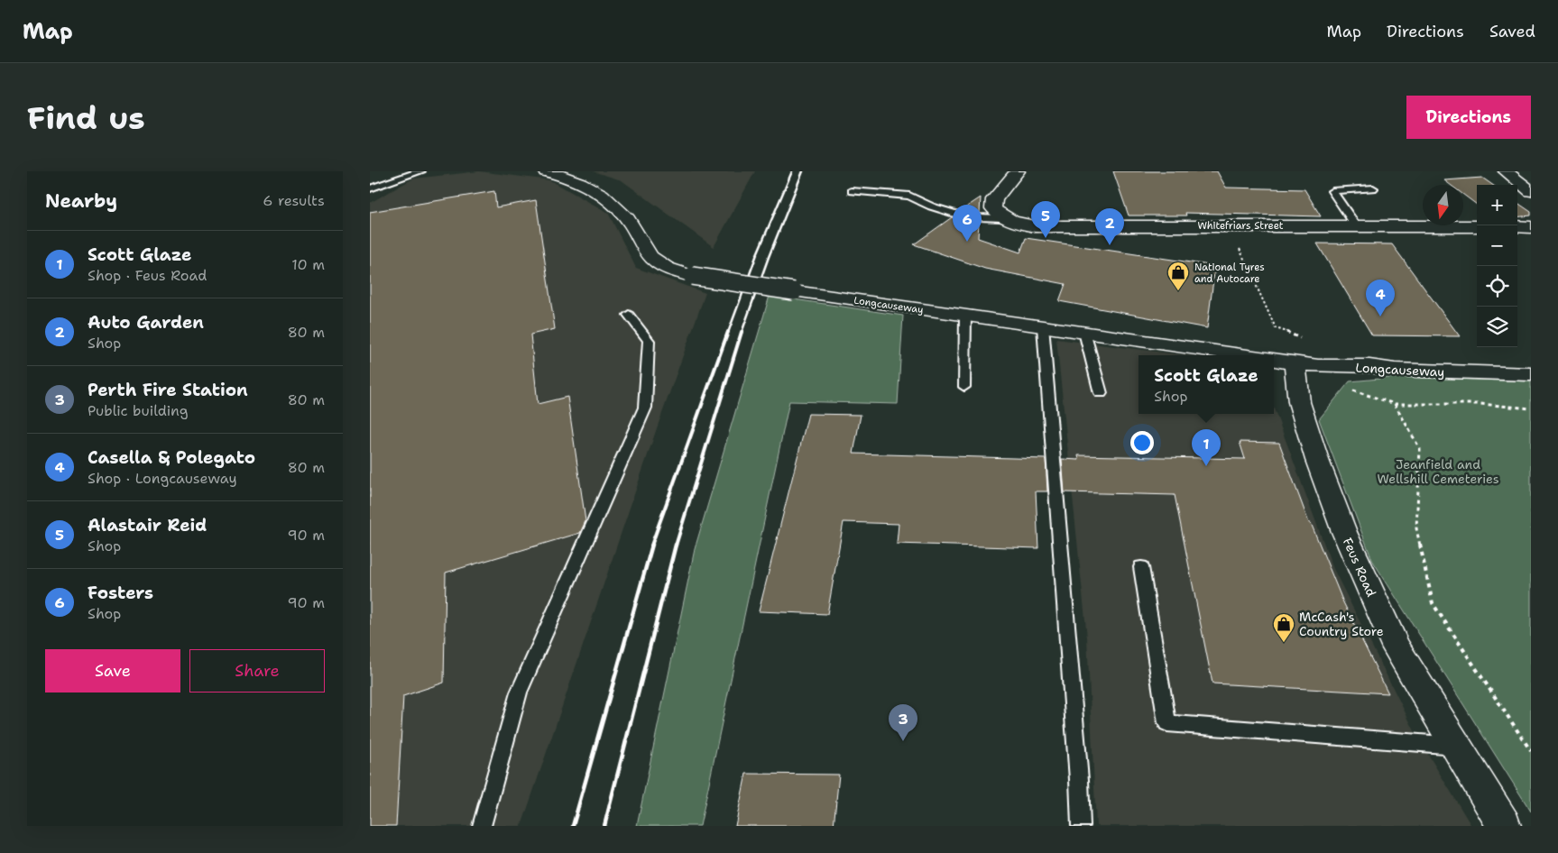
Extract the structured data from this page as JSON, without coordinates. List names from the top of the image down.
{
  "streets": {
    "street": ["Whitefriars Street", "Longcauseway", "Feus Road"]
  },
  "crossings": [
    ["Longcauseway", "Feus Road"]
  ],
  "parks": ["Jeanfield and Wellshill Cemeteries"],
  "places": {
    "shop": ["National Tyres and Autocare", "McCash's Country Store"]
  },
  "north": "bottom",
  "page": {
    "header": "Map",
    "nav": ["Map", "Directions", "Saved"],
    "buttons": [
      "Directions",
      ["Save", "Share"]
    ],
    "title": "Find us",
    "heading": ["Nearby", "6 results"],
    "map_buttons": ["+", "−"],
    "pins": [
      "5",
      "6",
      "2",
      "4",
      "1",
      "3"
    ],
    "list": [
      {
        "mark": "1",
        "name": "Scott Glaze",
        "note": "Shop · Feus Road",
        "value": "10 m"
      },
      {
        "mark": "2",
        "name": "Auto Garden",
        "note": "Shop",
        "value": "80 m"
      },
      {
        "mark": "3",
        "name": "Perth Fire Station",
        "note": "Public building",
        "value": "80 m"
      },
      {
        "mark": "4",
        "name": "Casella & Polegato",
        "note": "Shop · Longcauseway",
        "value": "80 m"
      },
      {
        "mark": "5",
        "name": "Alastair Reid",
        "note": "Shop",
        "value": "90 m"
      },
      {
        "mark": "6",
        "name": "Fosters",
        "note": "Shop",
        "value": "90 m"
      }
    ],
    "popup": ["Scott Glaze", "Shop"]
  }
}
